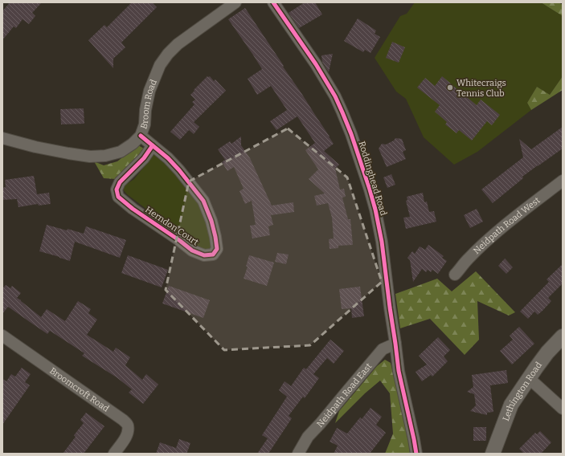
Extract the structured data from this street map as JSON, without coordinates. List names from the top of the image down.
{
  "streets": {
    "street": [
      "Broom Road",
      "Roddinghead Road",
      "Herndon Court",
      "Neidpath Road West",
      "Broomcroft Road",
      "Lethington Road",
      "Neidpath Road East"
    ]
  },
  "crossings": [
    ["Broom Road", "Herndon Court"],
    ["Roddinghead Road", "Neidpath Road East"]
  ],
  "places": ["Whitecraigs Tennis Club"]
}
